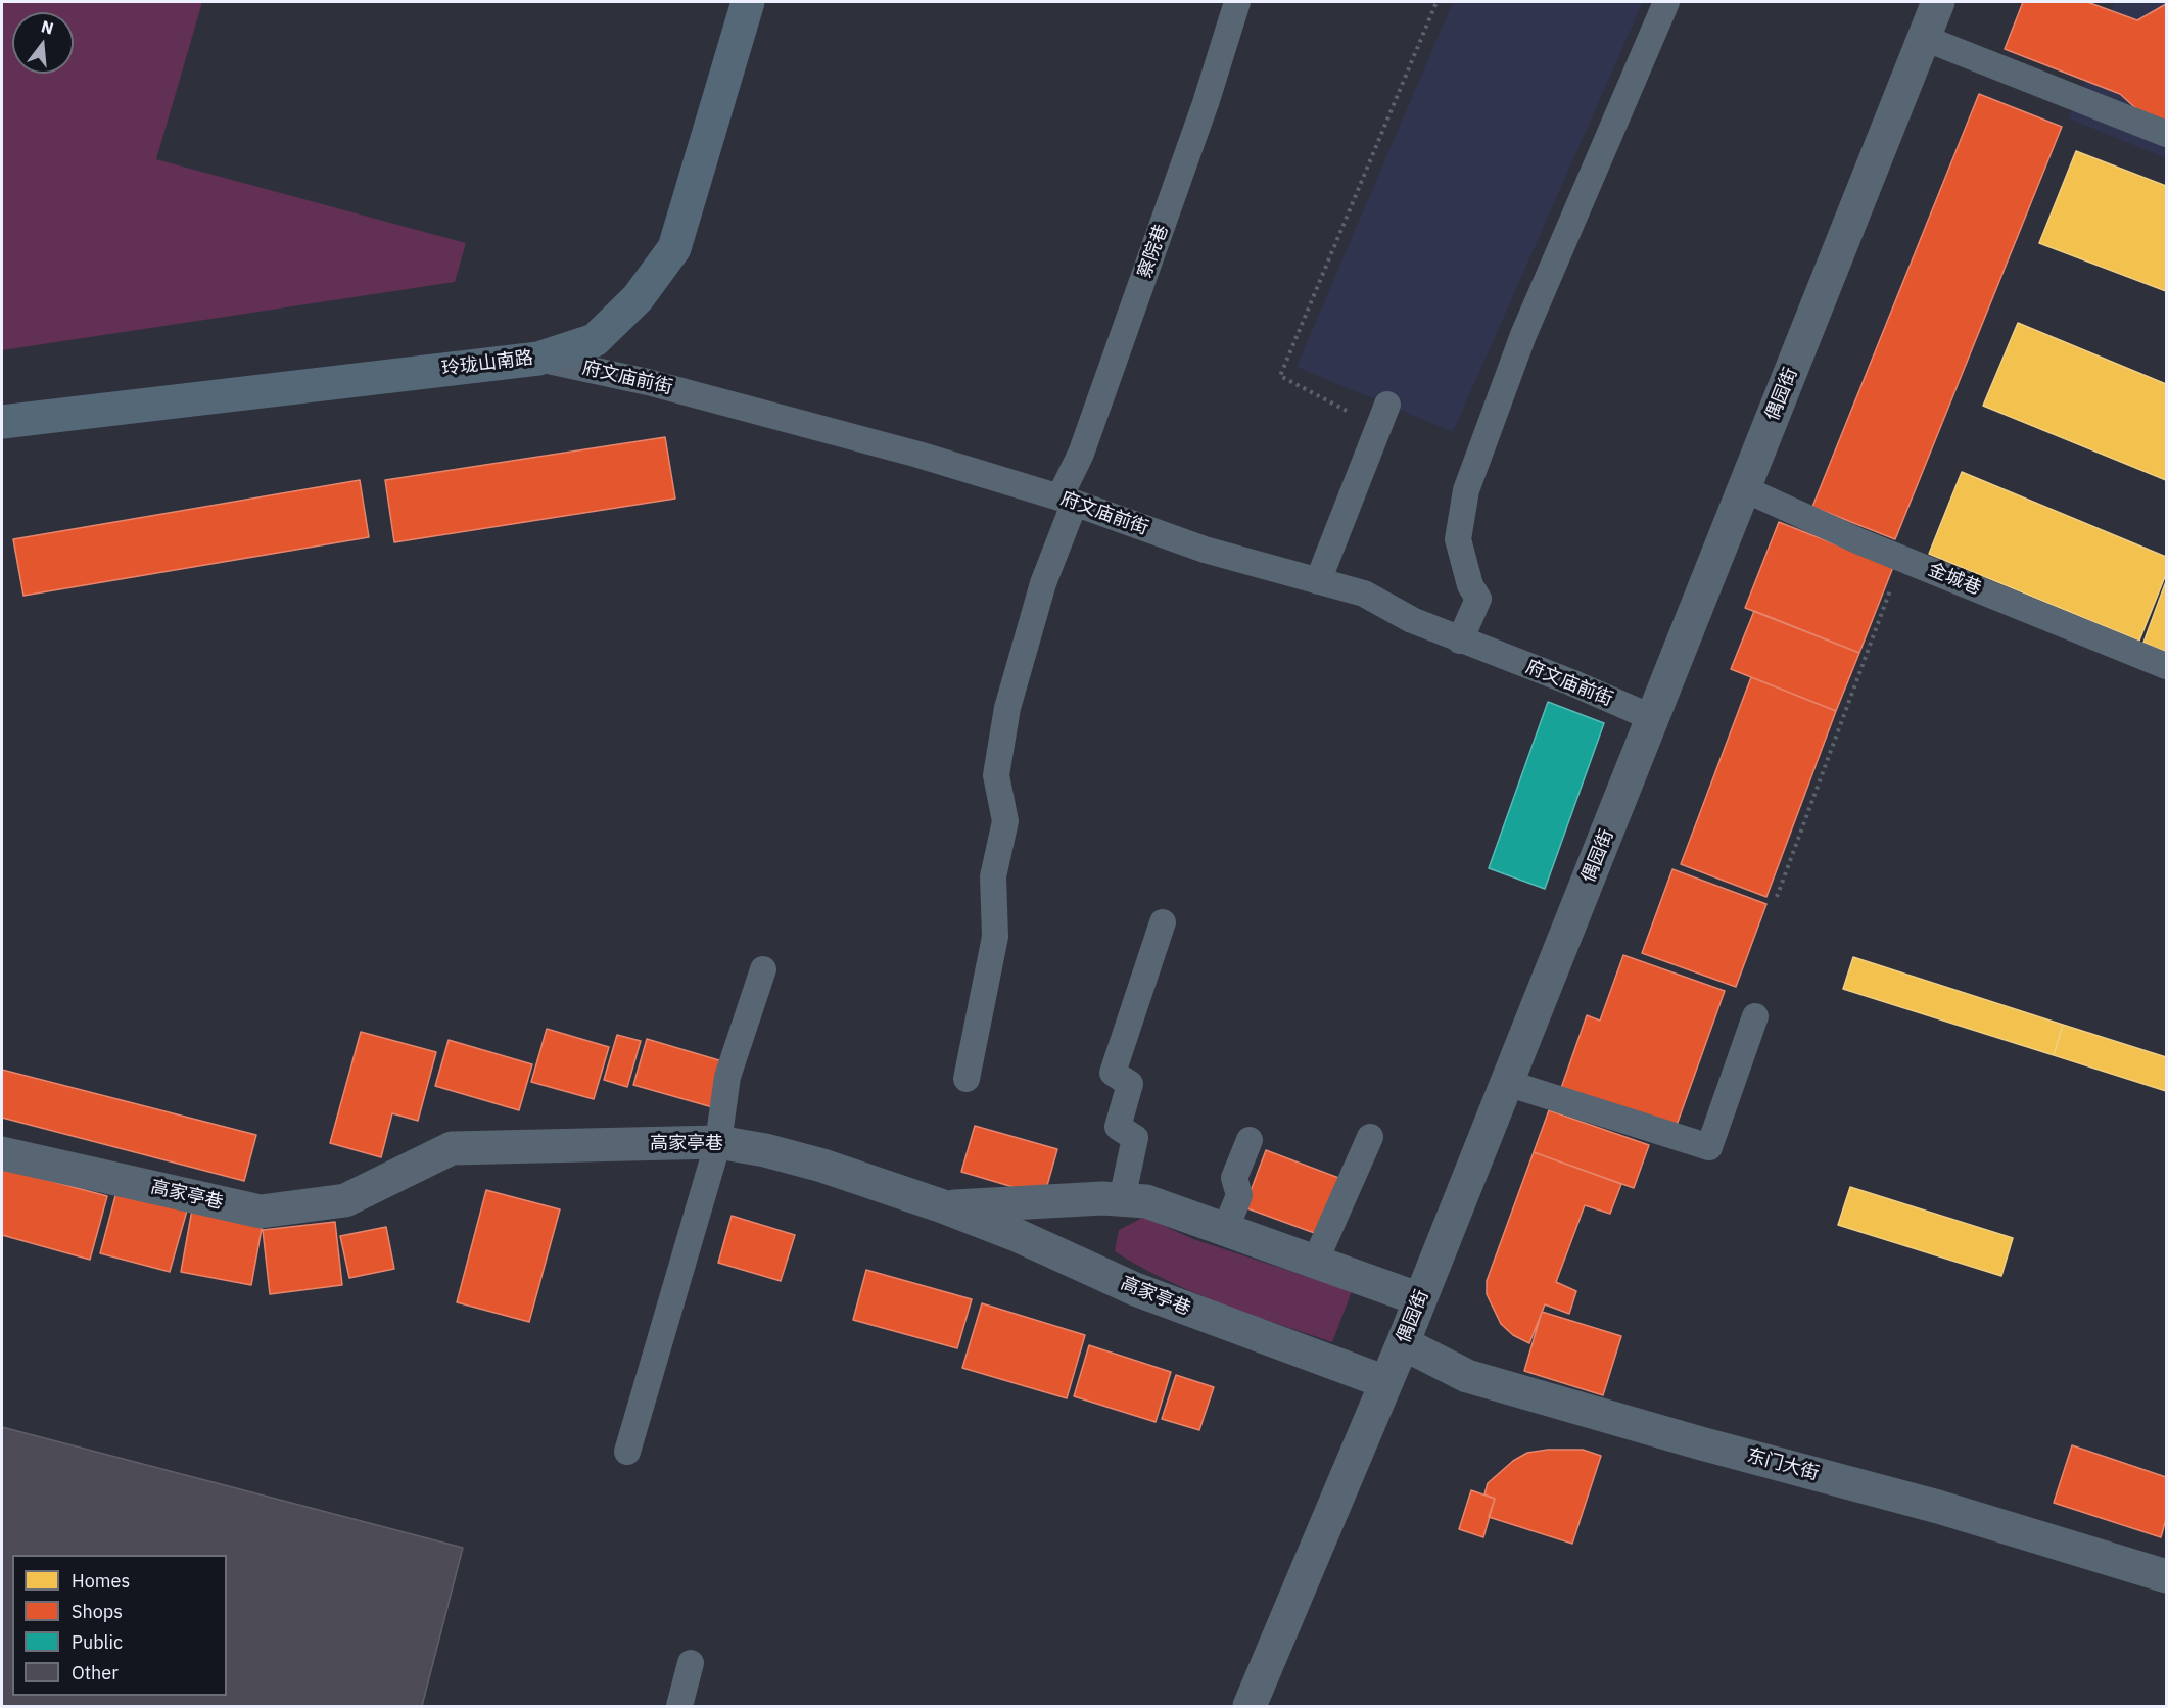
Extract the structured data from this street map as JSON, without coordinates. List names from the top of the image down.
{
  "streets": {
    "street": [
      "玲珑山南路",
      "偶园街",
      "高家亭巷",
      "东门大街"
    ],
    "lane": ["察院巷", "府文庙前街", "金城巷"]
  },
  "crossings": [
    ["察院巷", "府文庙前街"],
    ["玲珑山南路", "府文庙前街"],
    ["府文庙前街", "偶园街"],
    ["偶园街", "金城巷"],
    ["偶园街", "高家亭巷"],
    ["偶园街", "东门大街"]
  ],
  "legend": [
    "Homes",
    "Shops",
    "Public",
    "Other"
  ],
  "north": "top"
}
